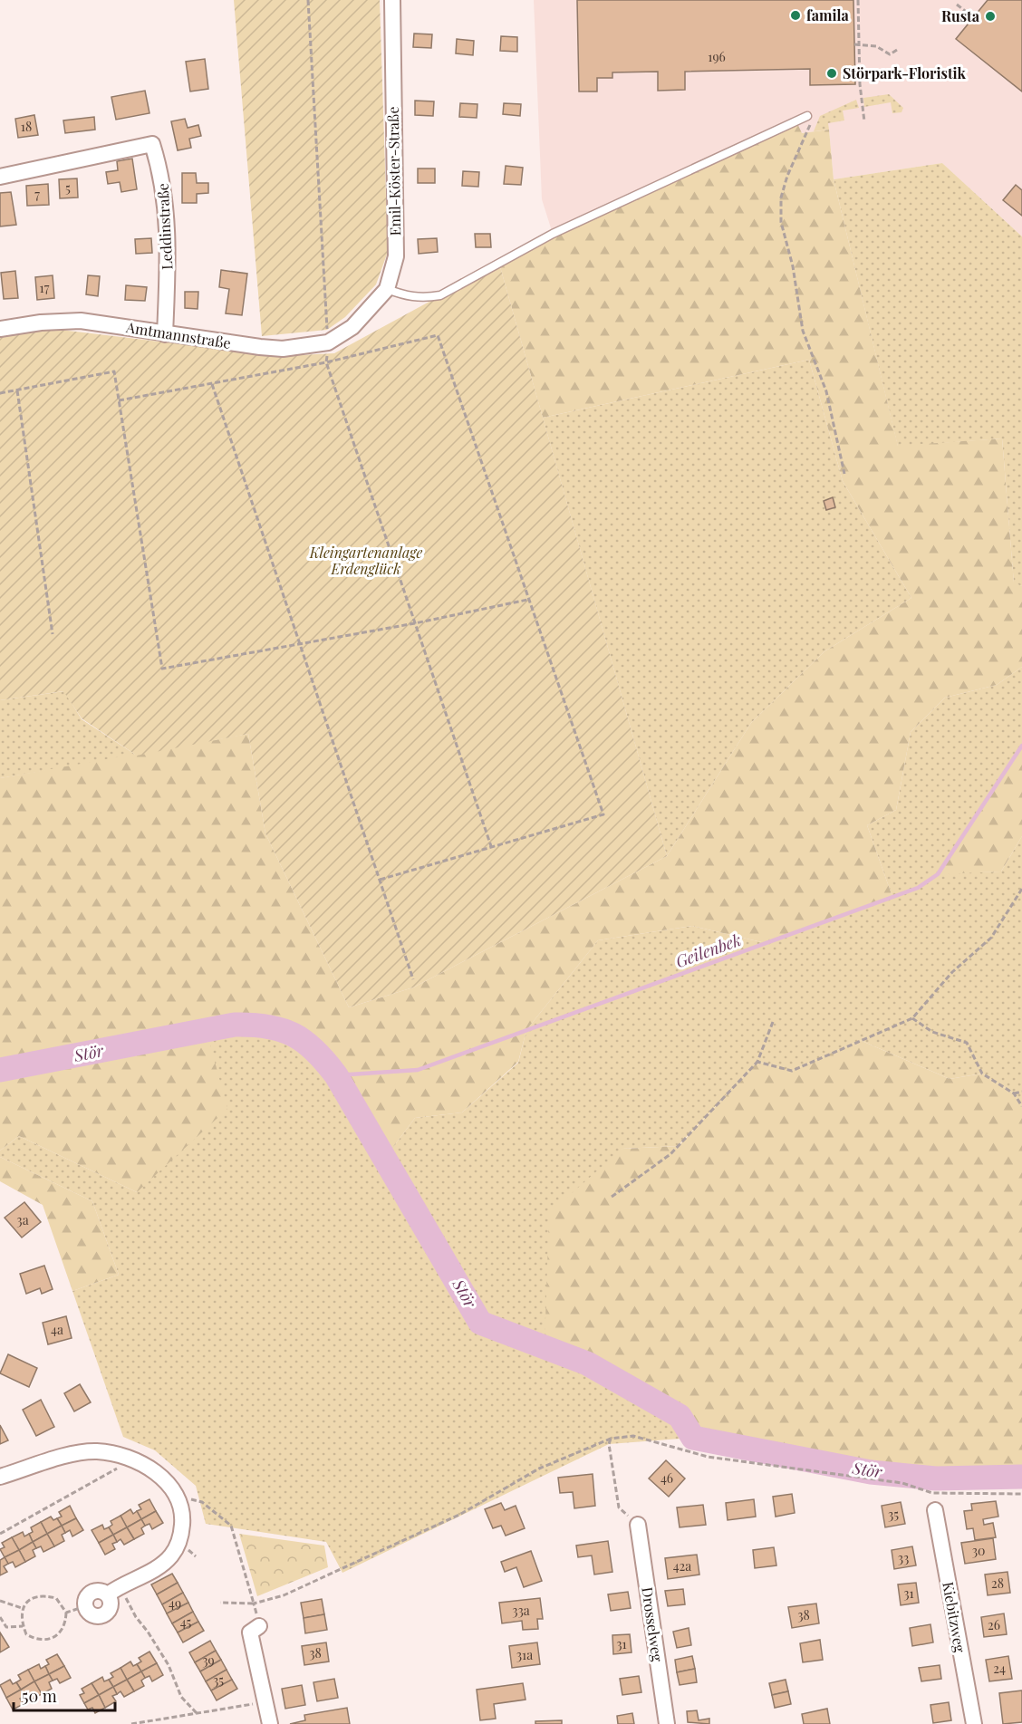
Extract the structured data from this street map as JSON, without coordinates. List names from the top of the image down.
{
  "streets": {
    "street": [
      "Emil-Köster-Straße",
      "Leddinstraße",
      "Amtmannstraße",
      "Kiebitzweg",
      "Drosselweg"
    ]
  },
  "crossings": [
    ["Emil-Köster-Straße", "Amtmannstraße"],
    ["Leddinstraße", "Amtmannstraße"]
  ],
  "water": ["Geilenbek", "Stör"],
  "parks": ["Kleingartenanlage Erdenglück"],
  "places": ["famila", "Rusta", "Störpark-Floristik"],
  "house_numbers": [
    "196",
    "18",
    "5",
    "7",
    "17",
    "3a",
    "4a",
    "46",
    "35",
    "30",
    "33",
    "42a",
    "28",
    "31",
    "49",
    "33a",
    "38",
    "45",
    "26",
    "31",
    "38",
    "31a",
    "39",
    "24",
    "35"
  ],
  "scale_bar": "50 m"
}
